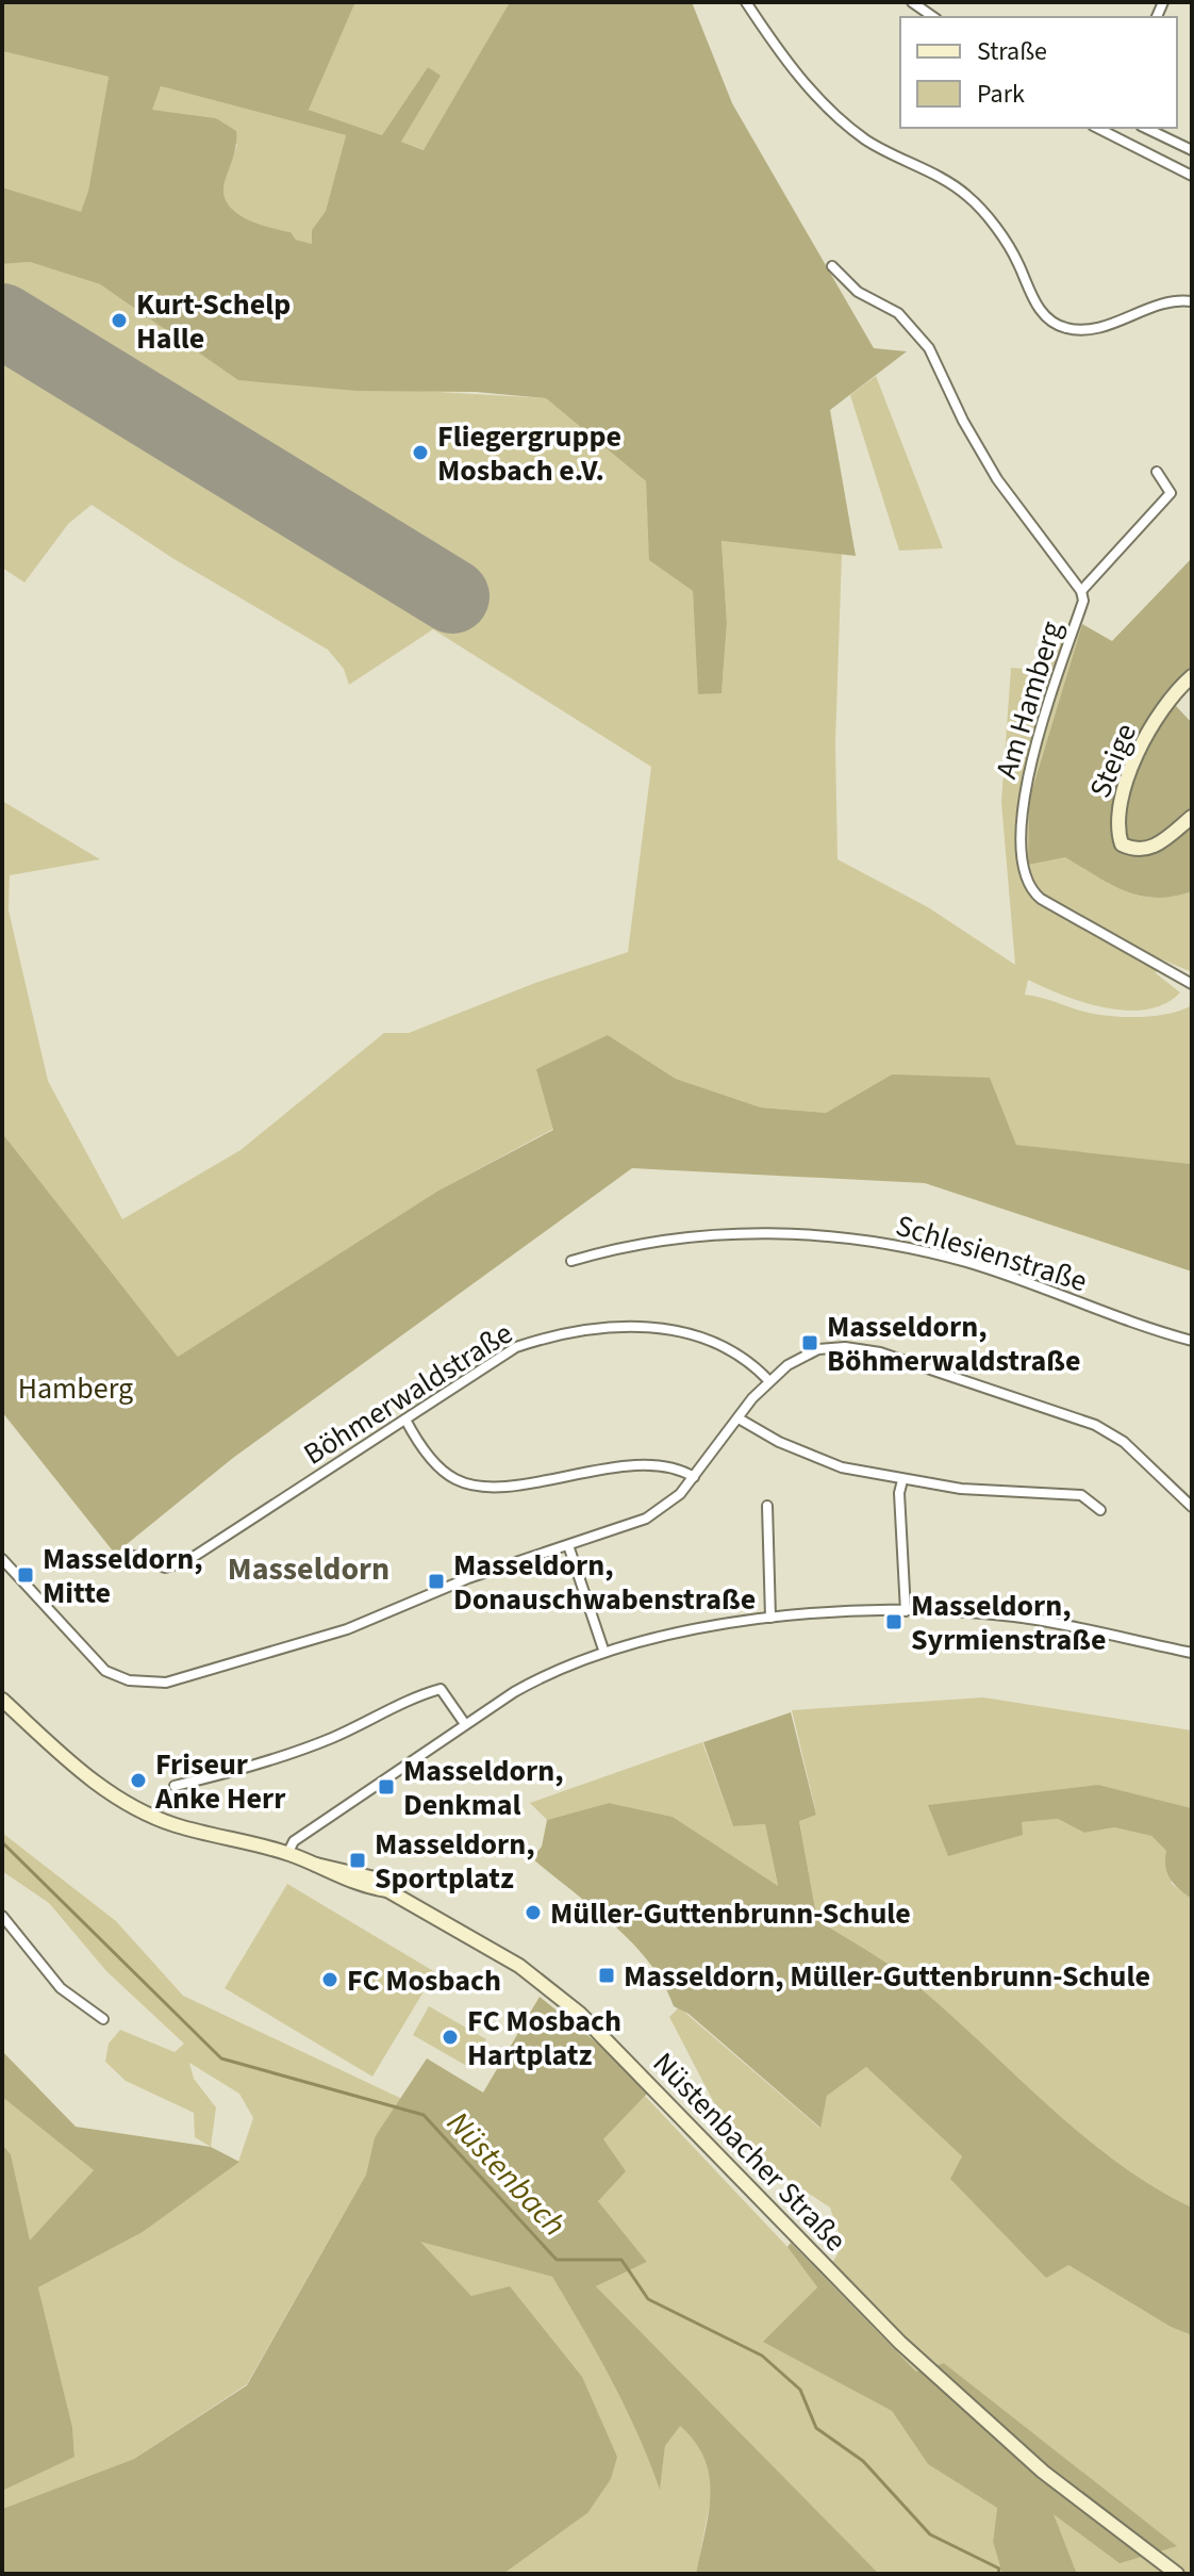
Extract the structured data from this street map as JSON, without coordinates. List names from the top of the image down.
{
  "streets": {
    "main road": ["Steige", "Nüstenbacher Straße"],
    "street": ["Am Hamberg", "Schlesienstraße", "Böhmerwaldstraße"]
  },
  "districts": ["Masseldorn"],
  "water": ["Nüstenbach"],
  "parks": ["Hamberg"],
  "places": {
    "other": [
      "Kurt-Schelp Halle",
      "Fliegergruppe Mosbach e.V.",
      "Friseur Anke Herr",
      "Müller-Guttenbrunn-Schule",
      "FC Mosbach",
      "FC Mosbach Hartplatz"
    ],
    "transit": [
      "Masseldorn, Böhmerwaldstraße",
      "Masseldorn, Mitte",
      "Masseldorn, Donauschwabenstraße",
      "Masseldorn, Syrmienstraße",
      "Masseldorn, Denkmal",
      "Masseldorn, Sportplatz",
      "Masseldorn, Müller-Guttenbrunn-Schule"
    ]
  },
  "legend": ["Straße", "Park"]
}
